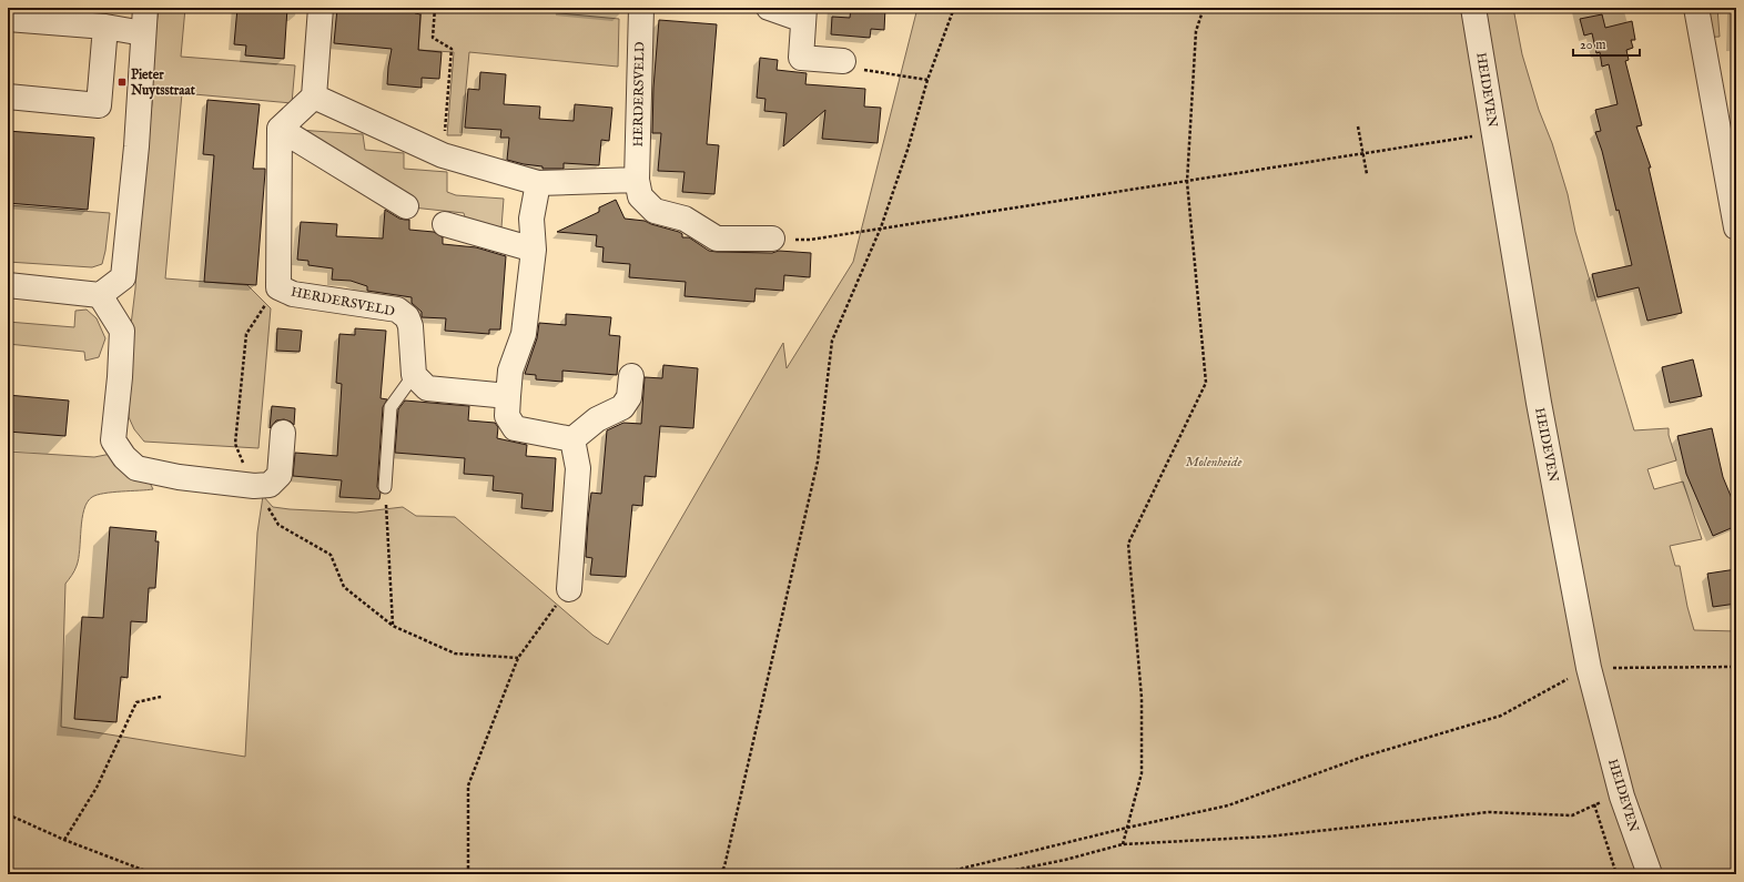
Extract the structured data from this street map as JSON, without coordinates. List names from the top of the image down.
{
  "streets": {
    "street": ["HEIDEVEN", "HERDERSVELD"]
  },
  "parks": ["Molenheide"],
  "places": {
    "transit": ["Pieter Nuytsstraat"]
  },
  "scale_bar": "20 m"
}
